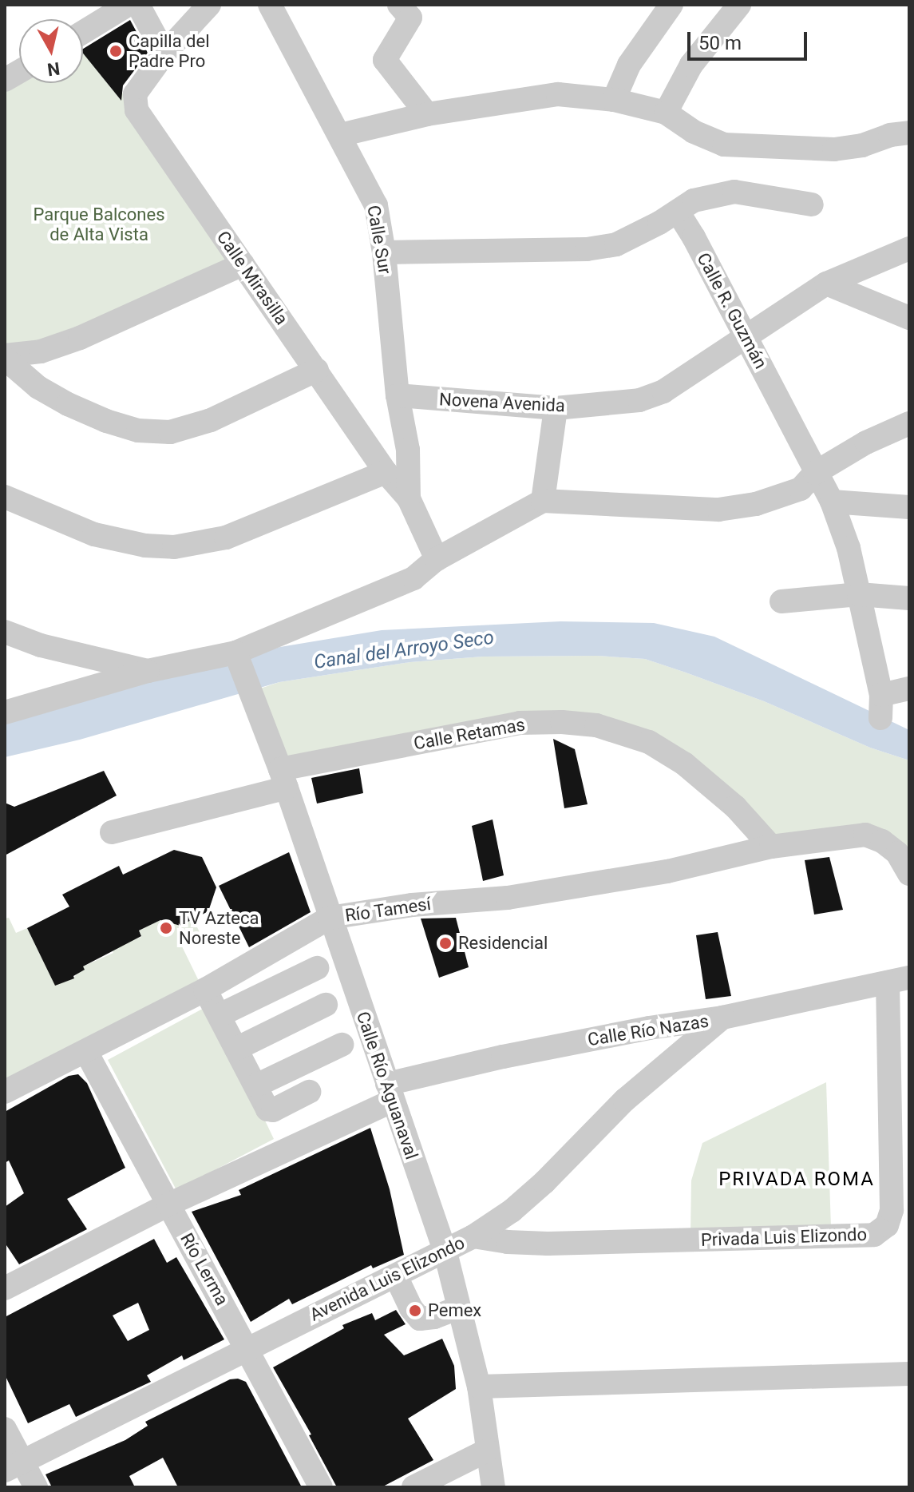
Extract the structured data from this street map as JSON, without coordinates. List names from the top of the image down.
{
  "streets": {
    "street": [
      "Calle Sur",
      "Calle Mirasilla",
      "Calle R. Guzmán",
      "Novena Avenida",
      "Calle Retamas",
      "Río Tamesí",
      "Calle Río Nazas",
      "Calle Río Aguanaval",
      "Privada Luis Elizondo",
      "Río Lerma",
      "Avenida Luis Elizondo"
    ]
  },
  "crossings": [
    ["Calle Sur", "Calle Mirasilla"],
    ["Calle Sur", "Novena Avenida"],
    ["Calle R. Guzmán", "Novena Avenida"],
    ["Calle Retamas", "Río Tamesí"],
    ["Calle Retamas", "Calle Río Aguanaval"],
    ["Río Tamesí", "Calle Río Aguanaval"],
    ["Río Tamesí", "Río Lerma"],
    ["Calle Río Nazas", "Calle Río Aguanaval"],
    ["Calle Río Nazas", "Privada Luis Elizondo"],
    ["Calle Río Nazas", "Río Lerma"],
    ["Calle Río Nazas", "Avenida Luis Elizondo"],
    ["Calle Río Aguanaval", "Avenida Luis Elizondo"],
    ["Privada Luis Elizondo", "Avenida Luis Elizondo"],
    ["Río Lerma", "Avenida Luis Elizondo"]
  ],
  "districts": ["PRIVADA ROMA"],
  "water": ["Canal del Arroyo Seco"],
  "parks": ["Parque Balcones de Alta Vista"],
  "places": [
    "Capilla del Padre Pro",
    "TV Azteca Noreste",
    "Residencial",
    "Pemex"
  ],
  "scale_bar": "50 m",
  "north": "bottom"
}
